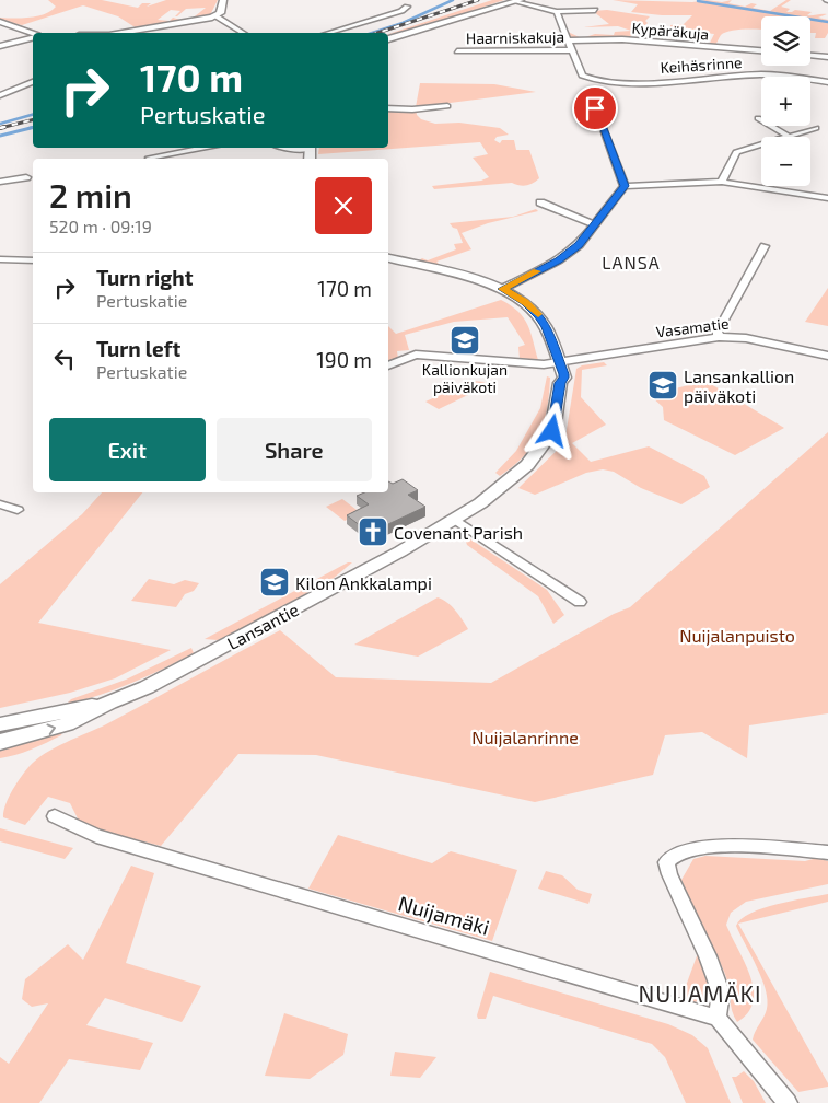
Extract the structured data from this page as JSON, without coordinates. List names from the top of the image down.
{
  "streets": {
    "street": [
      "Kypäräkuja",
      "Haarniskakuja",
      "Keihäsrinne",
      "Vasamatie",
      "Lansantie",
      "Nuijamäki"
    ]
  },
  "crossings": [
    ["Haarniskakuja", "Keihäsrinne"],
    ["Vasamatie", "Lansantie"]
  ],
  "districts": ["LANSA", "NUIJAMÄKI"],
  "parks": ["Nuijalanpuisto", "Nuijalanrinne"],
  "places": {
    "school or university": ["Kallionkujan päiväkoti", "Lansankallion päiväkoti", "Kilon Ankkalampi"],
    "church": ["Covenant Parish"]
  },
  "page": {
    "map_buttons": ["+", "−"],
    "turn": ["170 m", "Pertuskatie"],
    "heading": ["2 min", "520 m · 09:19"],
    "list": [
      {
        "name": "Turn right",
        "note": "Pertuskatie",
        "value": "170 m"
      },
      {
        "name": "Turn left",
        "note": "Pertuskatie",
        "value": "190 m"
      }
    ],
    "buttons": ["Exit", "Share"]
  }
}
